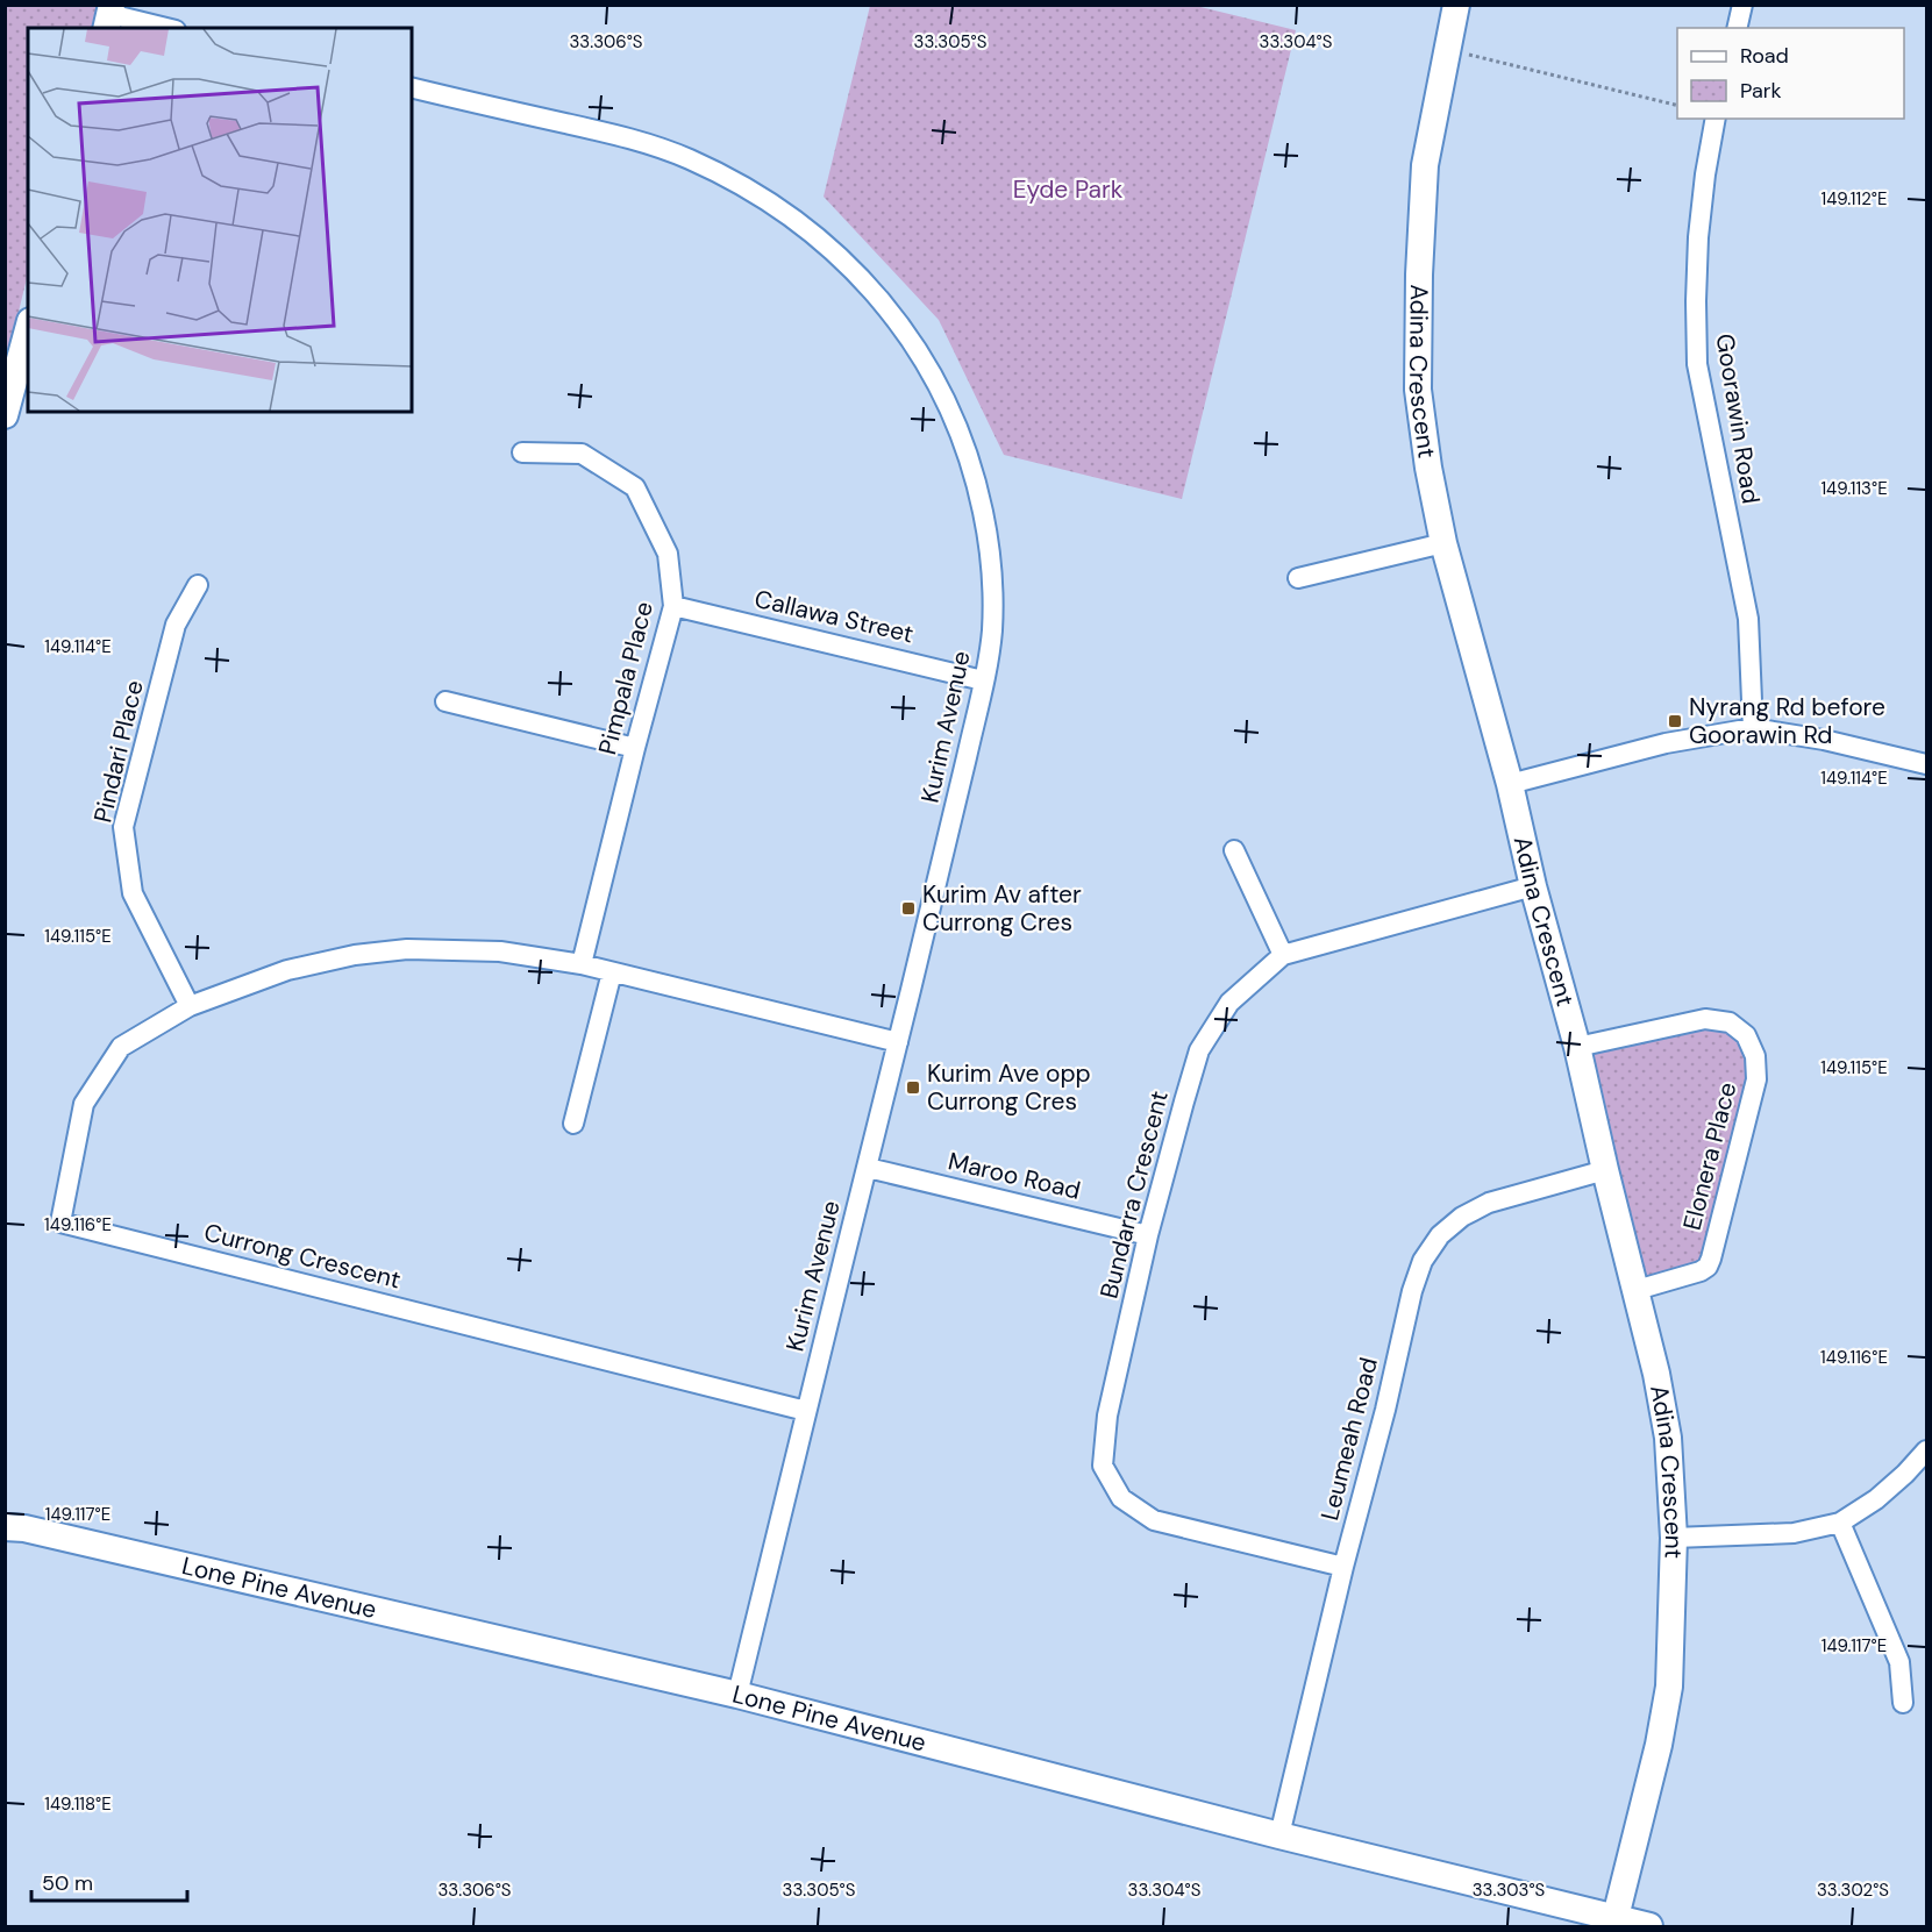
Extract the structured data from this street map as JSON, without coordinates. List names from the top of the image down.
{
  "streets": {
    "street": [
      "Adina Crescent",
      "Goorawin Road",
      "Callawa Street",
      "Pimpala Place",
      "Kurim Avenue",
      "Pindari Place",
      "Elonera Place",
      "Maroo Road",
      "Bundarra Crescent",
      "Currong Crescent",
      "Leumeah Road",
      "Lone Pine Avenue"
    ]
  },
  "crossings": [
    ["Adina Crescent", "Elonera Place"],
    ["Adina Crescent", "Bundarra Crescent"],
    ["Adina Crescent", "Leumeah Road"],
    ["Adina Crescent", "Lone Pine Avenue"],
    ["Callawa Street", "Pimpala Place"],
    ["Callawa Street", "Kurim Avenue"],
    ["Pimpala Place", "Currong Crescent"],
    ["Kurim Avenue", "Maroo Road"],
    ["Kurim Avenue", "Currong Crescent"],
    ["Kurim Avenue", "Lone Pine Avenue"],
    ["Pindari Place", "Currong Crescent"],
    ["Maroo Road", "Bundarra Crescent"],
    ["Bundarra Crescent", "Leumeah Road"],
    ["Leumeah Road", "Lone Pine Avenue"]
  ],
  "parks": ["Eyde Park"],
  "places": {
    "transit": ["Nyrang Rd before Goorawin Rd", "Kurim Av after Currong Cres", "Kurim Ave opp Currong Cres"]
  },
  "legend": ["Road", "Park"],
  "scale_bar": "50 m",
  "coordinates": [
    "33.306°S",
    "33.305°S",
    "33.304°S",
    "149.112°E",
    "149.113°E",
    "149.114°E",
    "149.115°E",
    "149.116°E",
    "149.117°E",
    "149.118°E",
    "33.303°S",
    "33.302°S"
  ]
}
